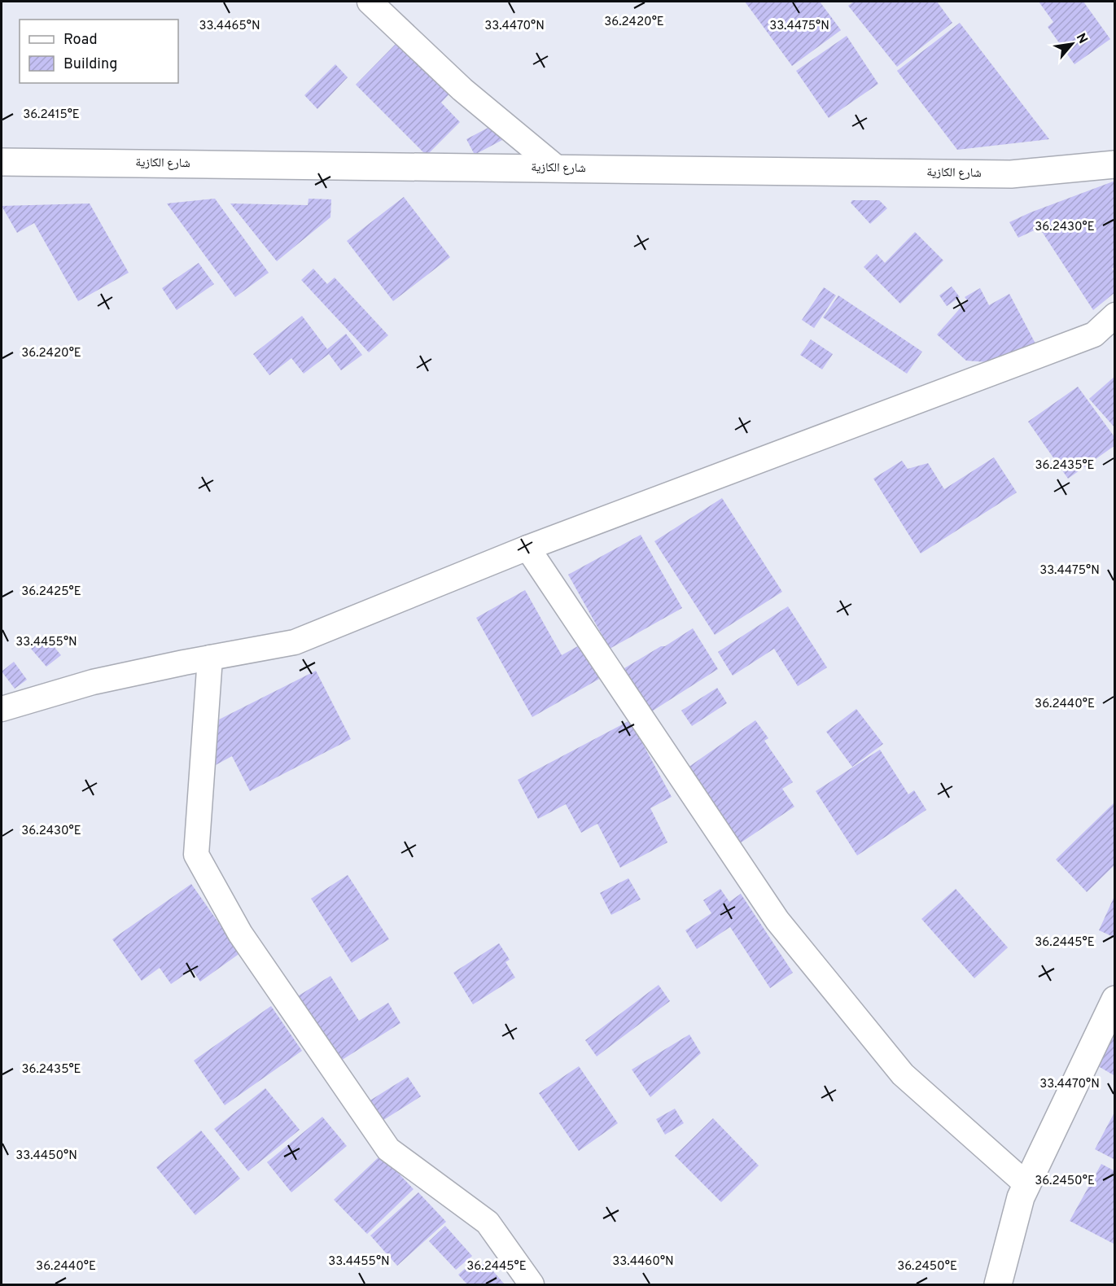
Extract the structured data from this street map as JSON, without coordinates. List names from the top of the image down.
{
  "streets": {
    "street": ["شارع الكازية"]
  },
  "legend": ["Road", "Building"],
  "north": "top right",
  "coordinates": [
    "36.2420°E",
    "33.4465°N",
    "33.4470°N",
    "33.4475°N",
    "36.2415°E",
    "36.2430°E",
    "36.2435°E",
    "36.2425°E",
    "33.4455°N",
    "36.2440°E",
    "36.2445°E",
    "33.4450°N",
    "36.2450°E",
    "33.4460°N"
  ]
}
